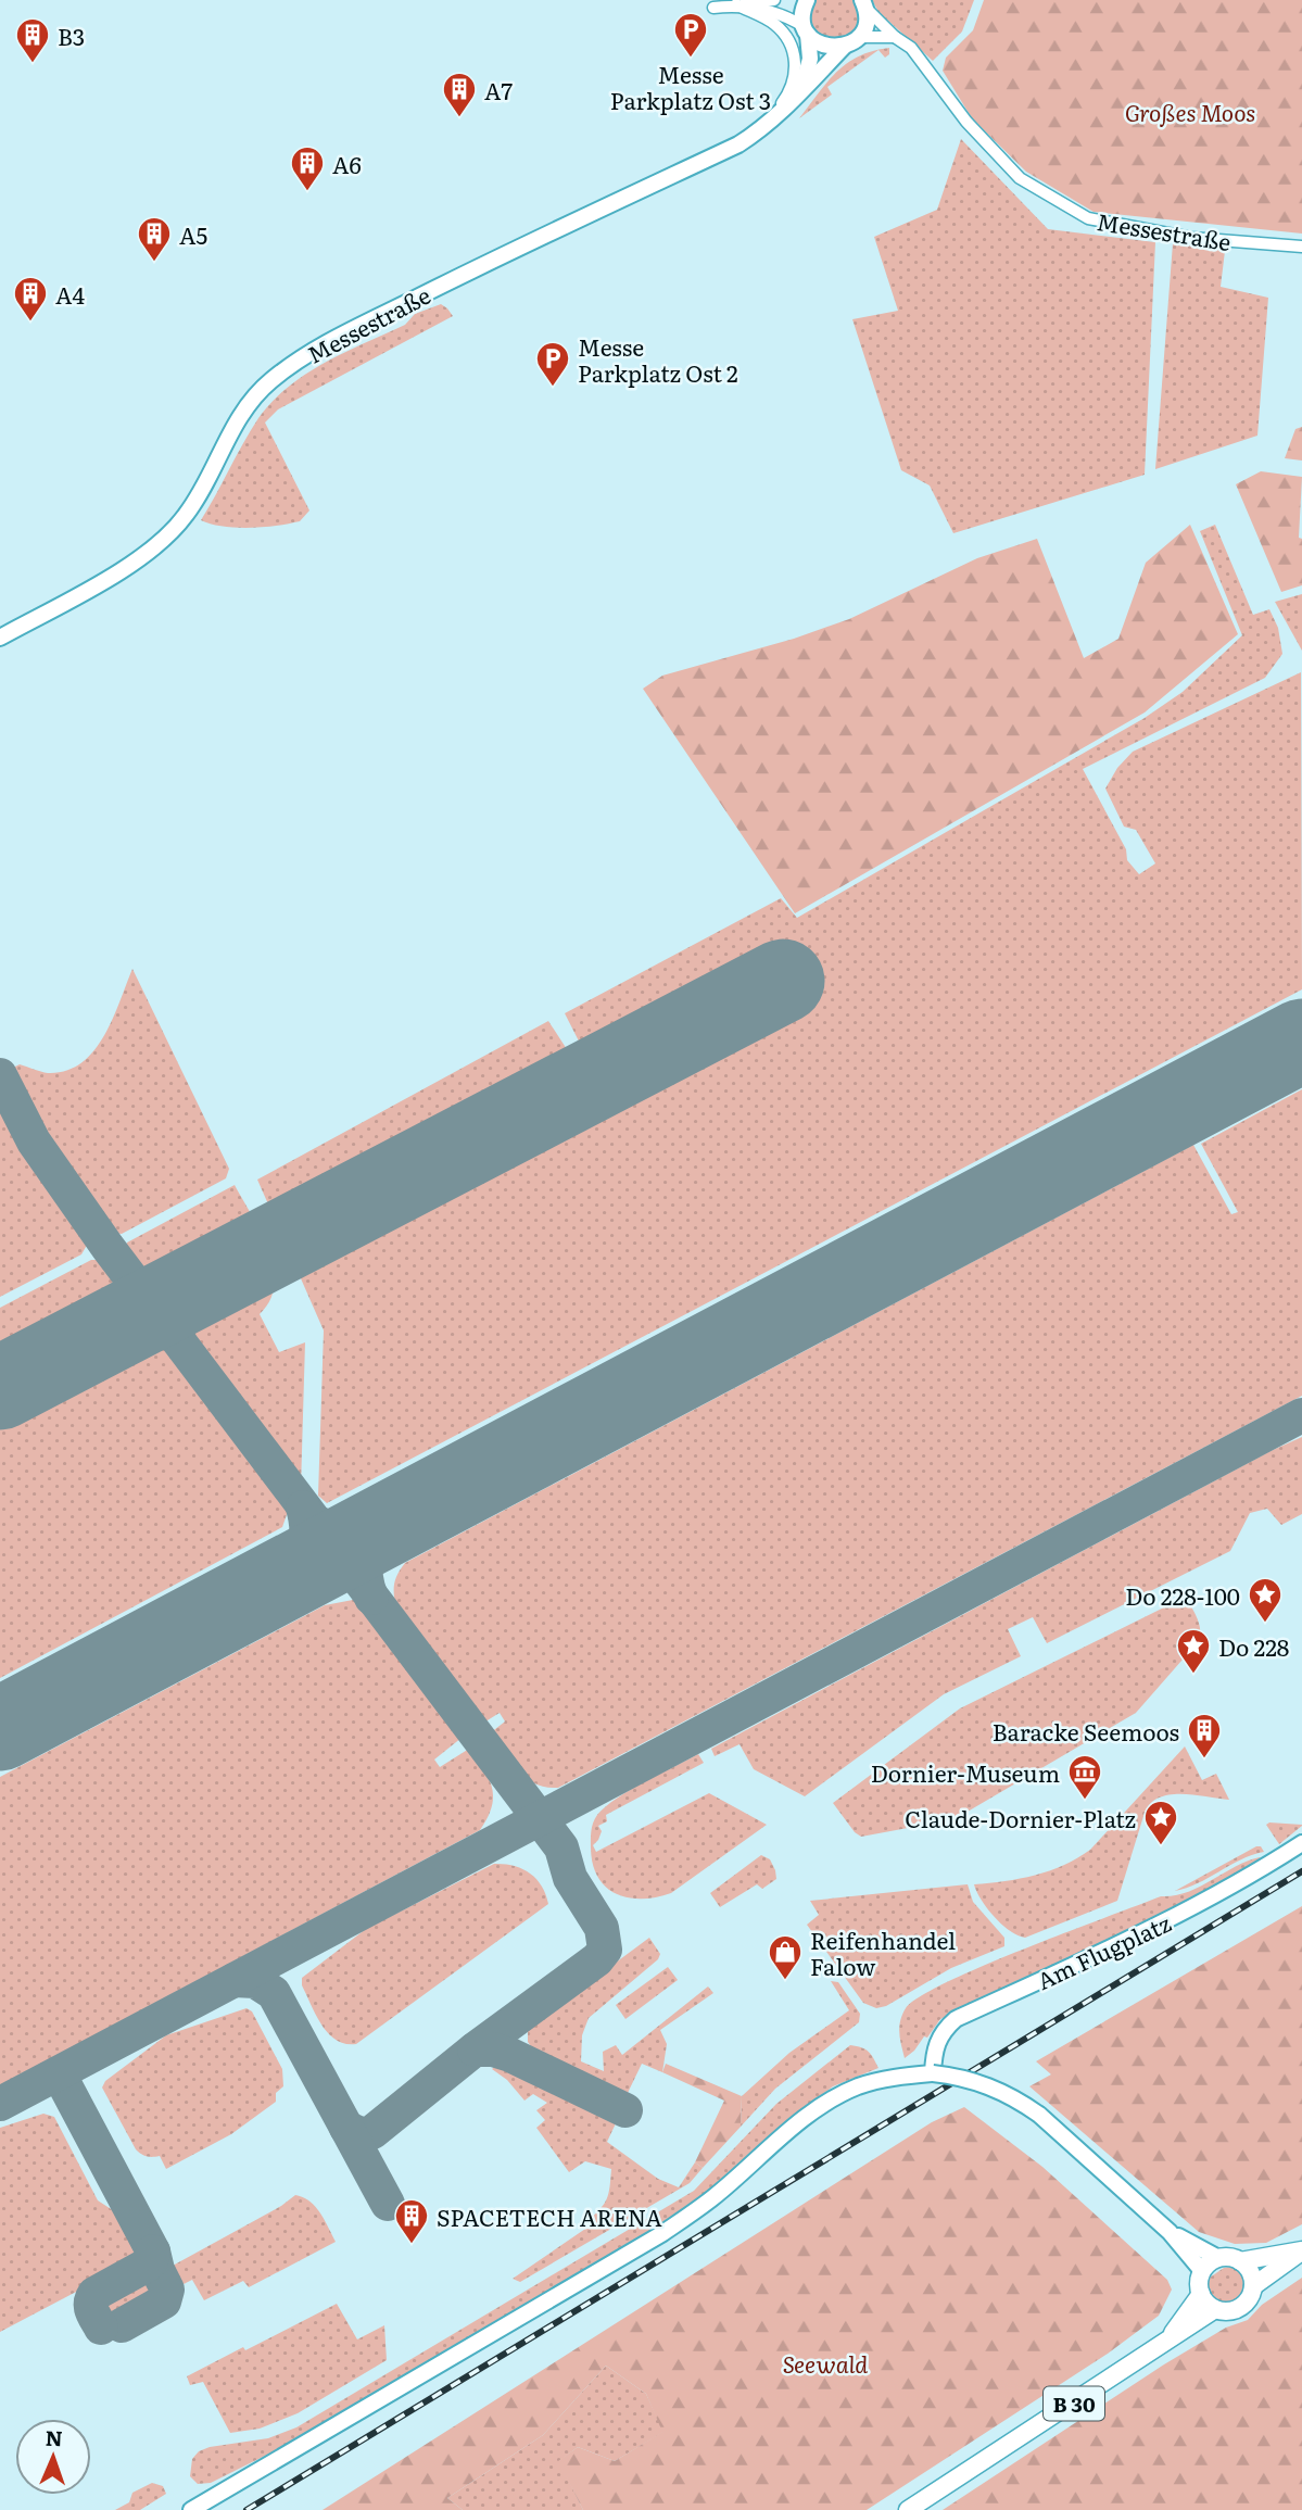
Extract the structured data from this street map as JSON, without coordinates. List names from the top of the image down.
{
  "streets": {
    "main road": ["B 30"],
    "street": ["Messestraße", "Am Flugplatz"]
  },
  "parks": ["Großes Moos", "Seewald"],
  "places": {
    "parking": ["Messe Parkplatz Ost 3", "Messe Parkplatz Ost 2"],
    "building": [
      "B3",
      "A7",
      "A6",
      "A5",
      "A4",
      "Baracke Seemoos",
      "SPACETECH ARENA"
    ],
    "place": ["Do 228-100", "Do 228", "Claude-Dornier-Platz"],
    "museum": ["Dornier-Museum"],
    "shop": ["Reifenhandel Falow"]
  },
  "north": "top"
}
